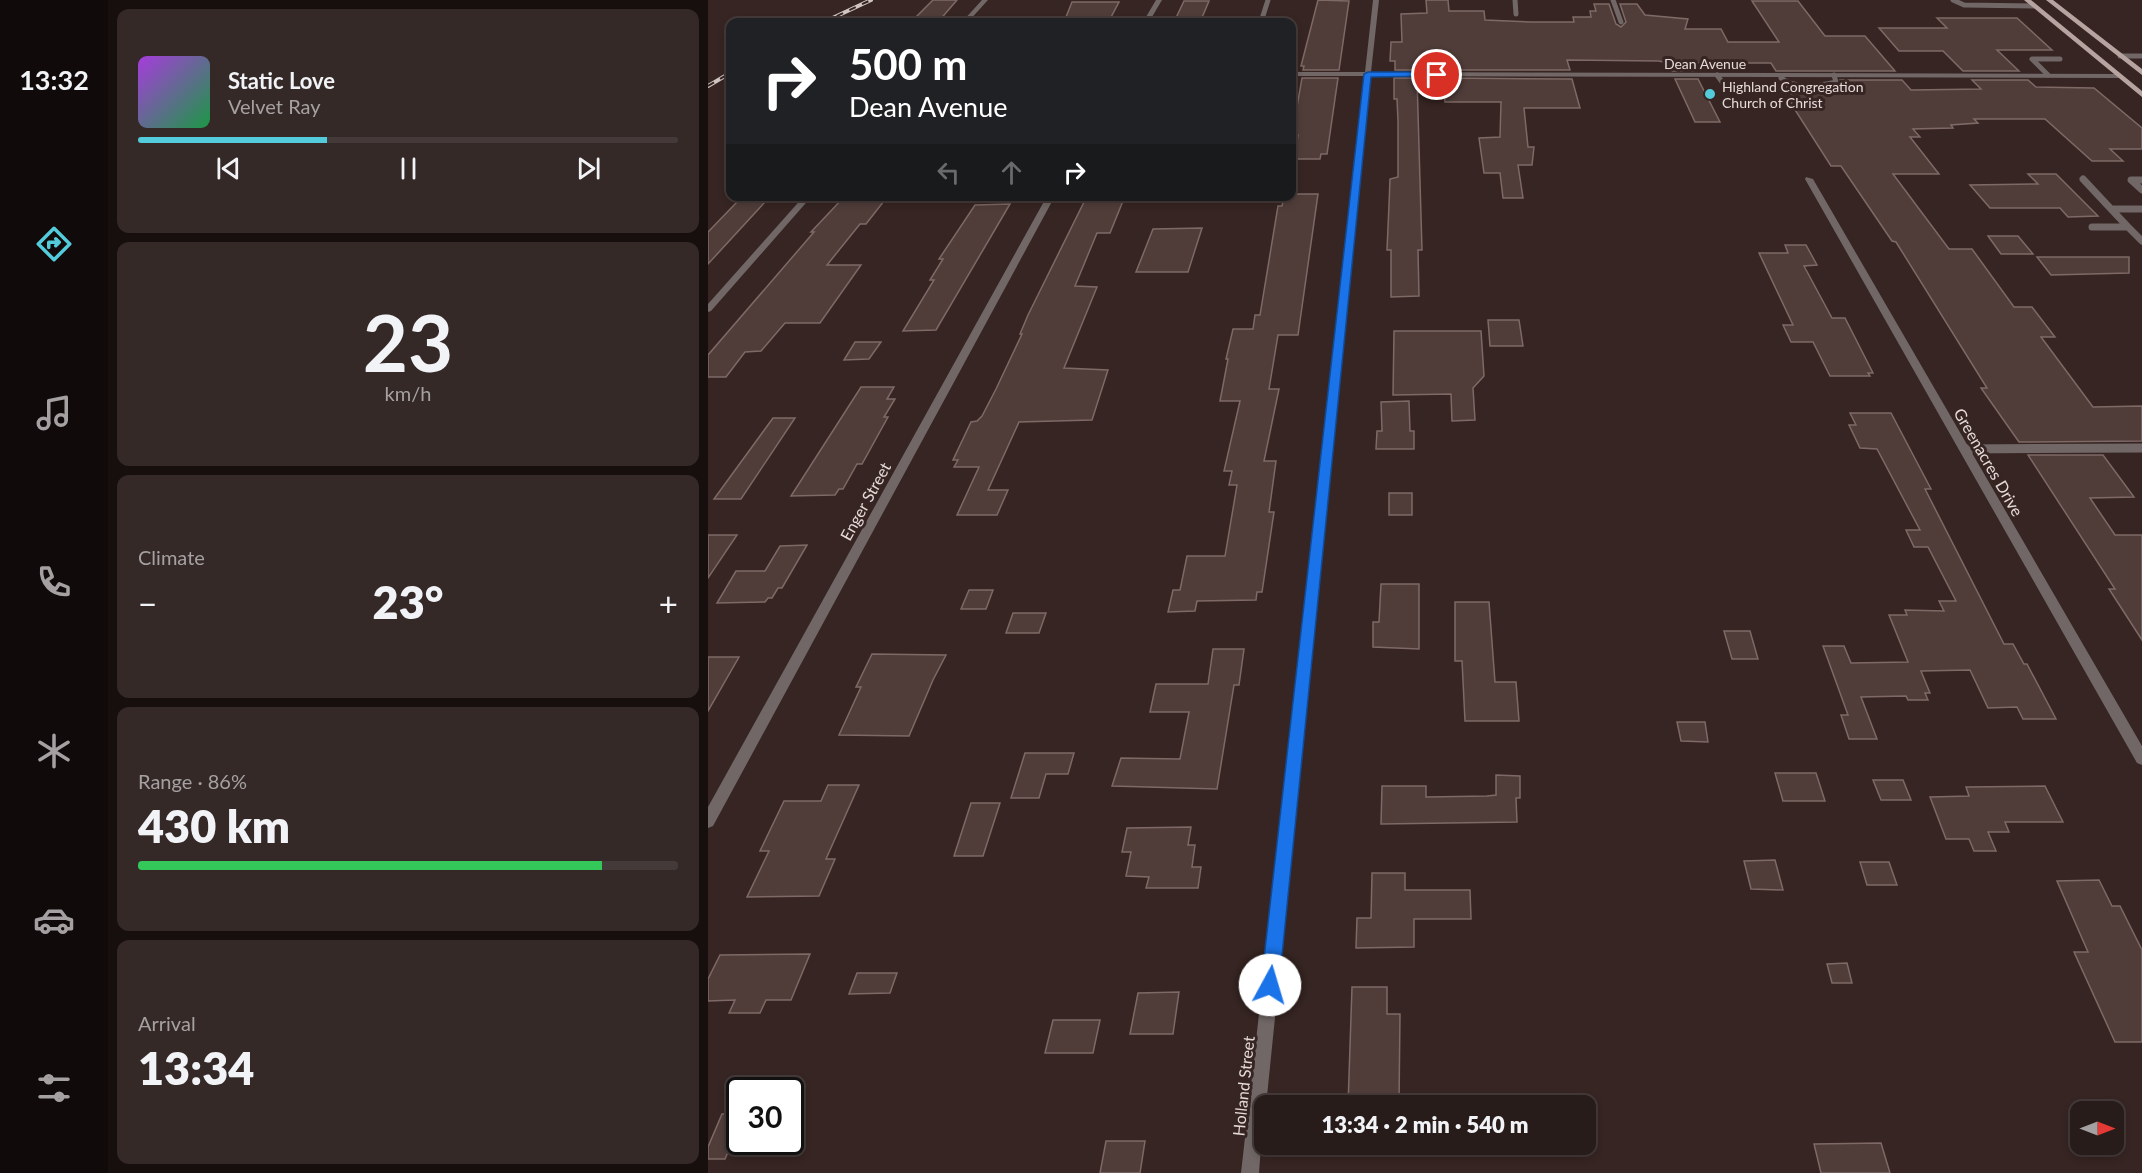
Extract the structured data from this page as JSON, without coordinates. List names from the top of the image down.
{
  "streets": {
    "street": [
      "Dean Avenue",
      "Greenacres Drive",
      "Enger Street",
      "Holland Street"
    ]
  },
  "crossings": [
    ["Dean Avenue", "Holland Street"]
  ],
  "places": ["Highland Congregation Church of Christ"],
  "north": "right",
  "page": {
    "tabs": "13:32",
    "turn": ["500 m", "Dean Avenue"],
    "song": ["Static Love", "Velvet Ray"],
    "tile": [
      ["23", "km/h"],
      "Climate",
      ["Range · 86%", "430 km"],
      ["Arrival", "13:34"]
    ],
    "heat": ["−", "23°", "+"],
    "limit": "30",
    "trip": "13:34 · 2 min · 540 m"
  }
}
